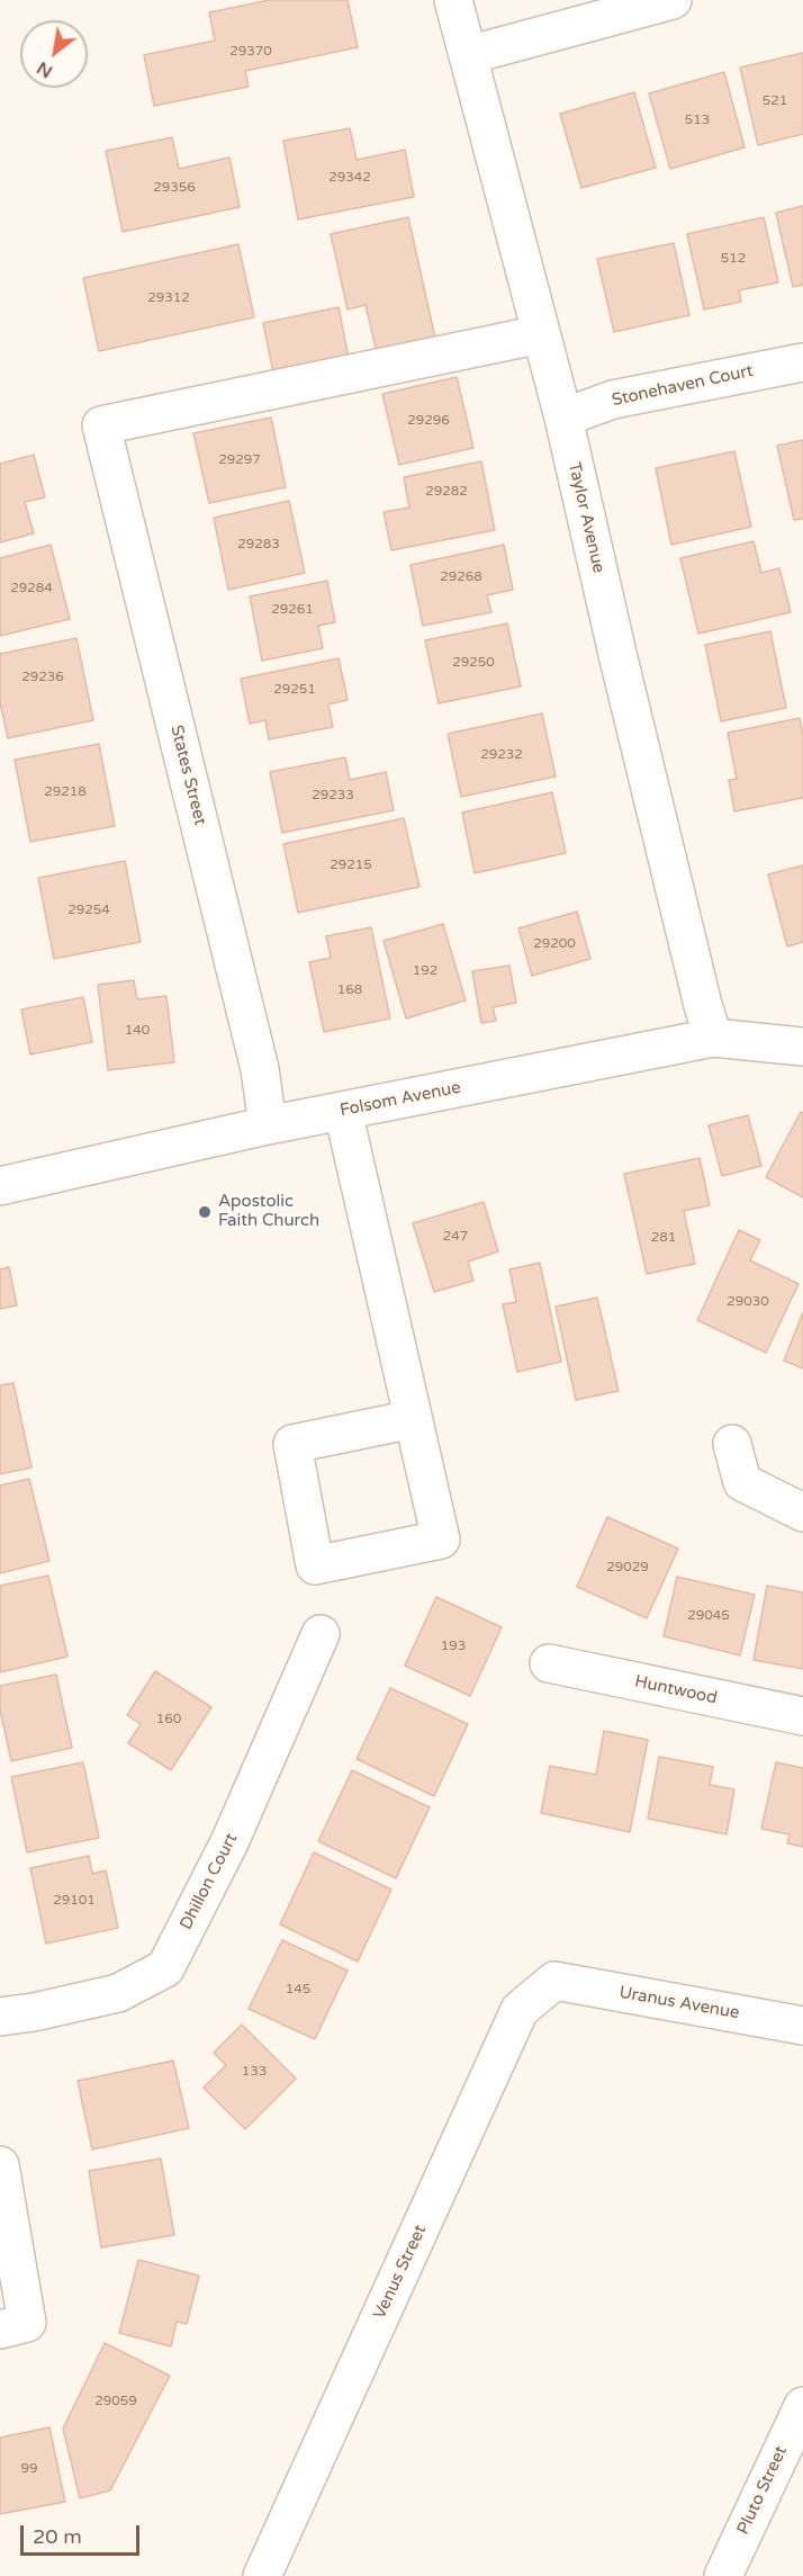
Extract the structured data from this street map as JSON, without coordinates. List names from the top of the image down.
{
  "streets": {
    "street": [
      "Stonehaven Court",
      "Taylor Avenue",
      "States Street",
      "Folsom Avenue",
      "Huntwood",
      "Dhillon Court",
      "Uranus Avenue",
      "Venus Street",
      "Pluto Street"
    ]
  },
  "crossings": [
    ["Stonehaven Court", "Taylor Avenue"],
    ["Taylor Avenue", "States Street"],
    ["Taylor Avenue", "Folsom Avenue"],
    ["States Street", "Folsom Avenue"],
    ["Uranus Avenue", "Venus Street"]
  ],
  "places": ["Apostolic Faith Church"],
  "house_numbers": [
    "29370",
    "521",
    "513",
    "29342",
    "29356",
    "512",
    "29312",
    "29296",
    "29297",
    "29282",
    "29283",
    "29268",
    "29284",
    "29261",
    "29250",
    "29236",
    "29251",
    "29232",
    "29218",
    "29233",
    "29215",
    "29254",
    "29200",
    "192",
    "168",
    "140",
    "247",
    "281",
    "29030",
    "29029",
    "29045",
    "193",
    "160",
    "29101",
    "145",
    "133",
    "29059",
    "99"
  ],
  "scale_bar": "20 m",
  "north": "bottom left"
}
